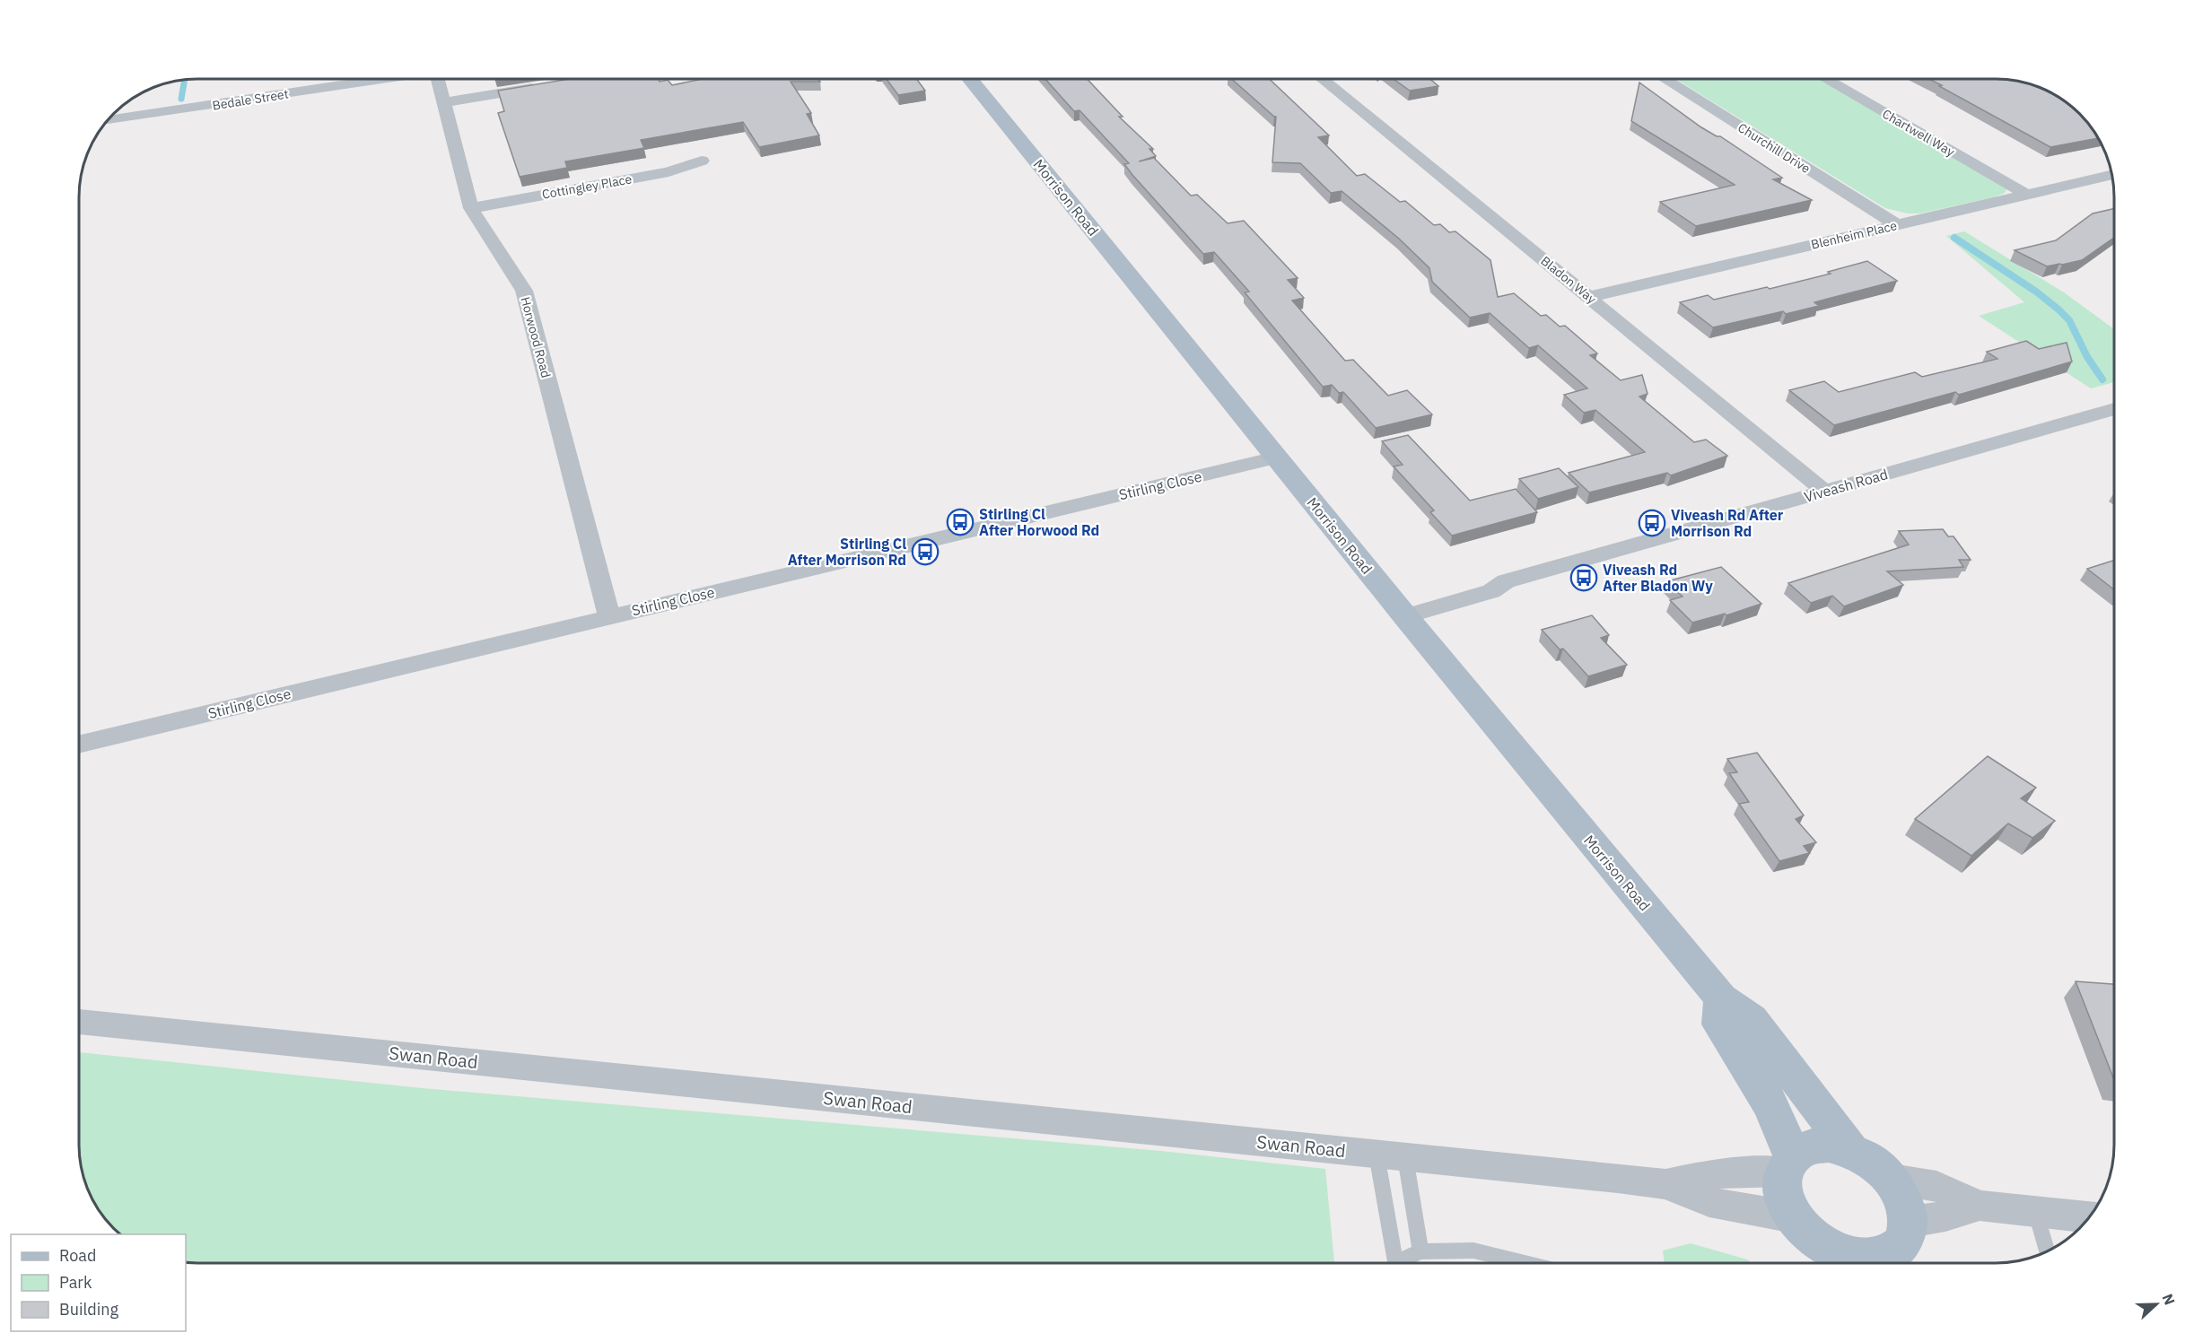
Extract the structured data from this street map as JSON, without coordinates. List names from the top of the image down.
{
  "streets": {
    "main road": ["Morrison Road"],
    "street": [
      "Bedale Street",
      "Chartwell Way",
      "Churchill Drive",
      "Cottingley Place",
      "Blenheim Place",
      "Bladon Way",
      "Horwood Road",
      "Stirling Close",
      "Viveash Road",
      "Swan Road"
    ]
  },
  "crossings": [
    ["Chartwell Way", "Blenheim Place"],
    ["Churchill Drive", "Blenheim Place"],
    ["Cottingley Place", "Horwood Road"],
    ["Morrison Road", "Stirling Close"],
    ["Morrison Road", "Viveash Road"],
    ["Morrison Road", "Swan Road"],
    ["Blenheim Place", "Bladon Way"],
    ["Bladon Way", "Viveash Road"],
    ["Horwood Road", "Stirling Close"]
  ],
  "places": {
    "bus stop": [
      "Stirling Cl After Horwood Rd",
      "Viveash Rd After Morrison Rd",
      "Stirling Cl After Morrison Rd",
      "Viveash Rd After Bladon Wy"
    ]
  },
  "legend": ["Road", "Park", "Building"],
  "north": "right"
}
